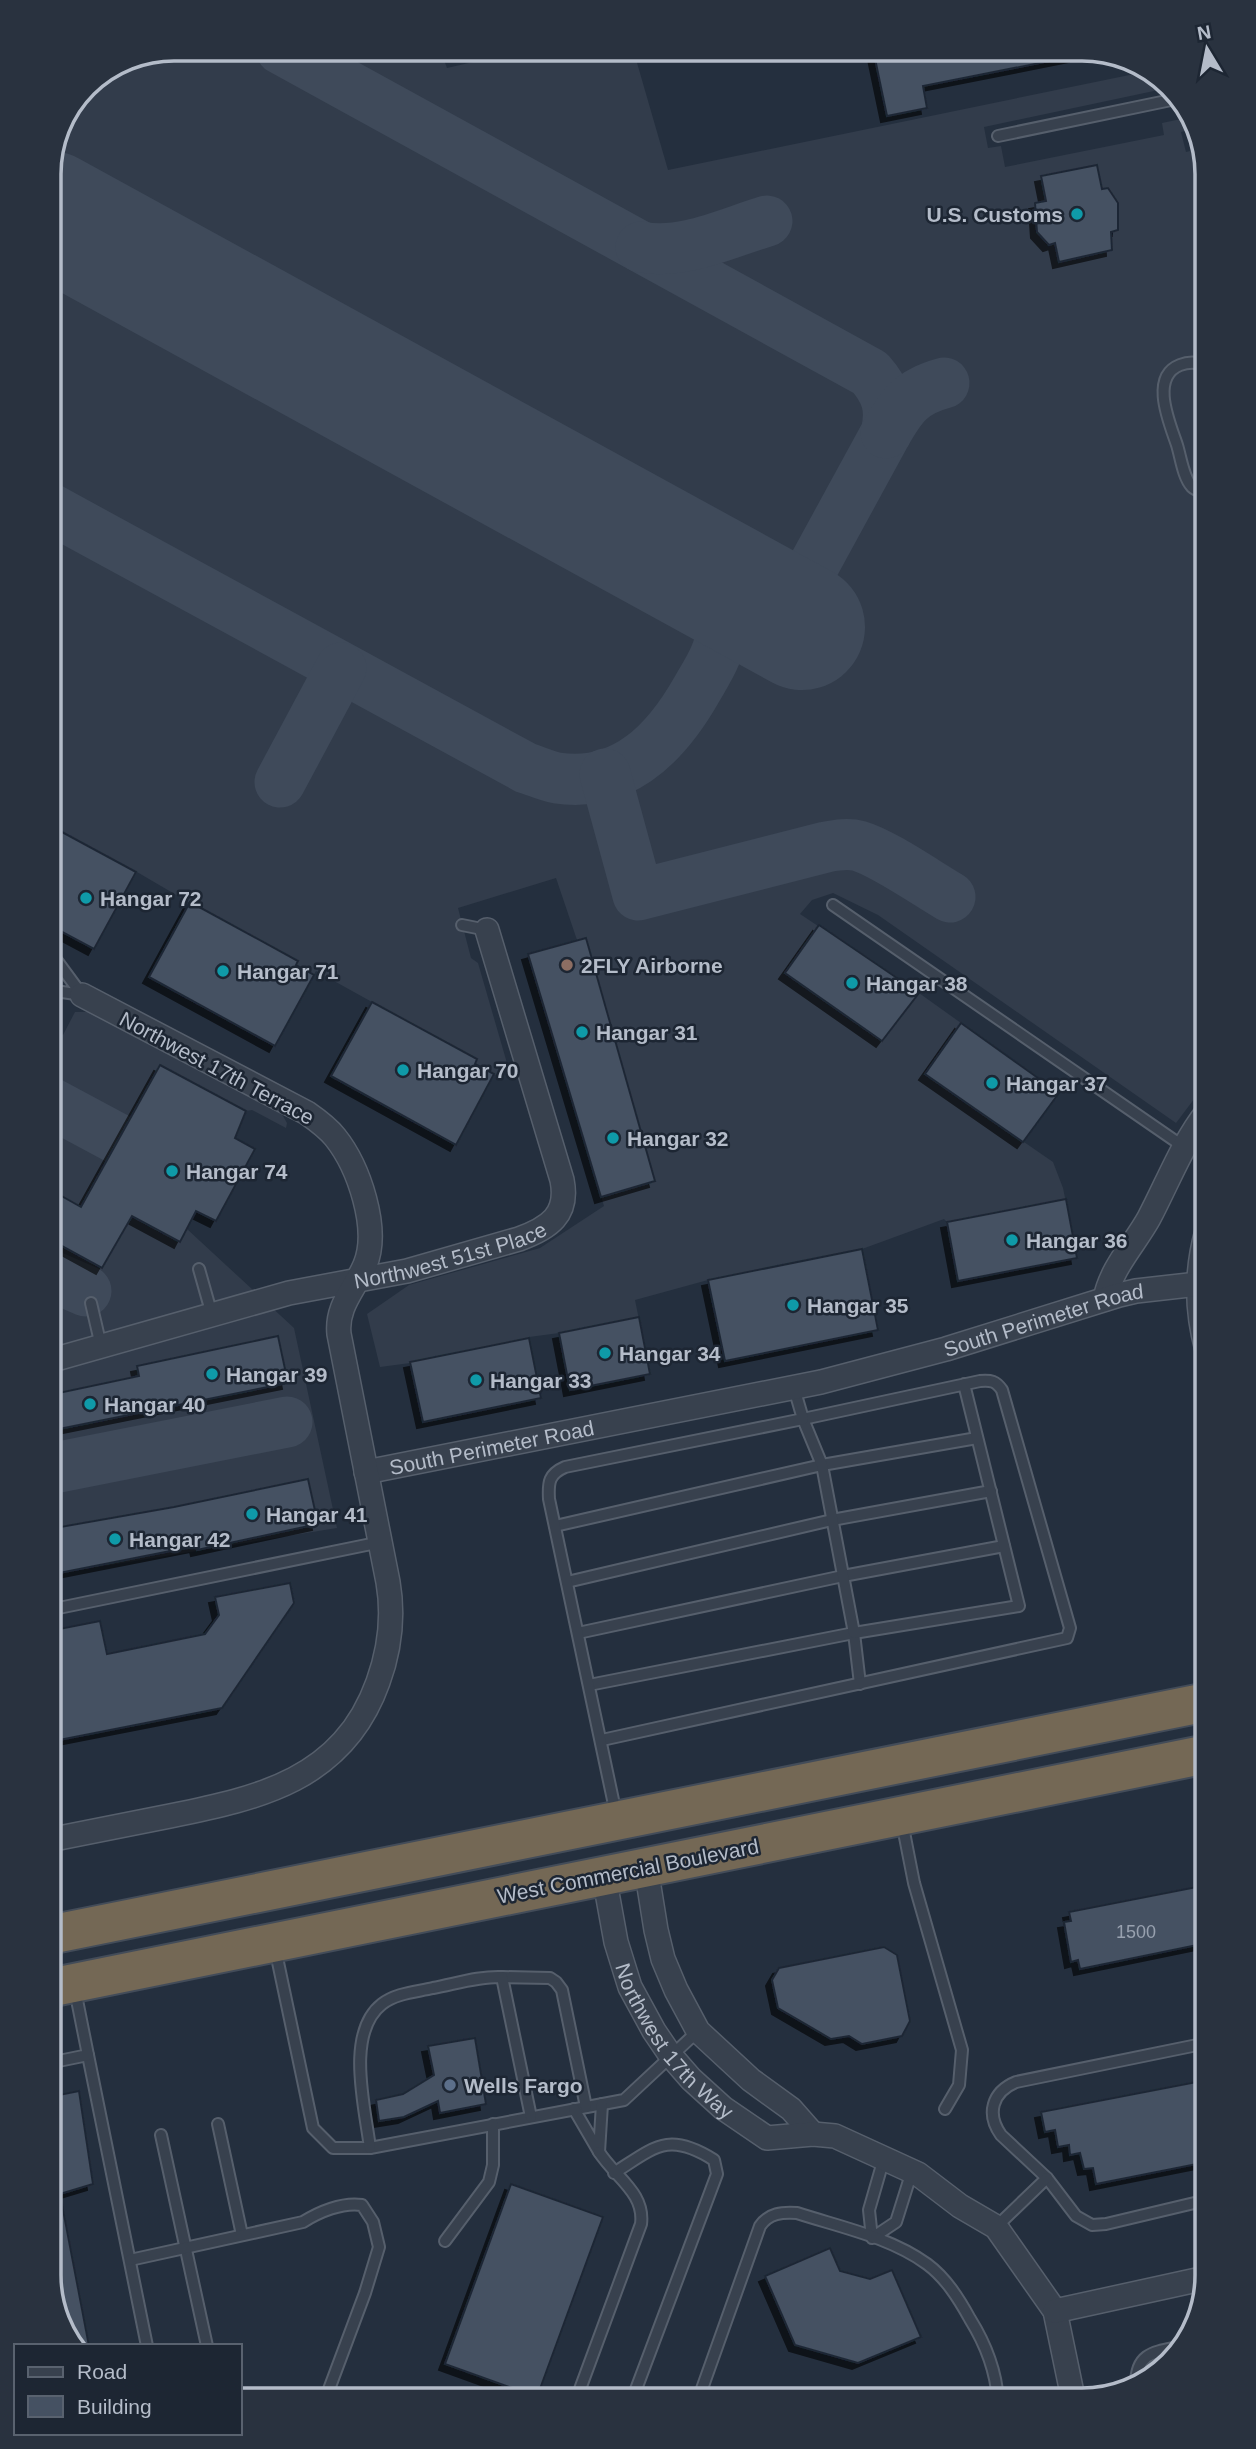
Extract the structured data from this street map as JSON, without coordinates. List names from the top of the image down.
{
  "streets": {
    "highway": ["West Commercial Boulevard"],
    "street": [
      "Northwest 17th Terrace",
      "Northwest 51st Place",
      "South Perimeter Road",
      "Northwest 17th Way"
    ]
  },
  "crossings": [
    ["Northwest 17th Terrace", "Northwest 51st Place"],
    ["Northwest 17th Terrace", "South Perimeter Road"],
    ["West Commercial Boulevard", "Northwest 17th Way"]
  ],
  "places": [
    "U.S. Customs",
    "Hangar 72",
    "2FLY Airborne",
    "Hangar 71",
    "Hangar 38",
    "Hangar 31",
    "Hangar 70",
    "Hangar 37",
    "Hangar 32",
    "Hangar 74",
    "Hangar 36",
    "Hangar 35",
    "Hangar 34",
    "Hangar 39",
    "Hangar 33",
    "Hangar 40",
    "Hangar 41",
    "Hangar 42",
    "Wells Fargo"
  ],
  "house_numbers": ["1500"],
  "legend": ["Road", "Building"],
  "north": "top"
}
